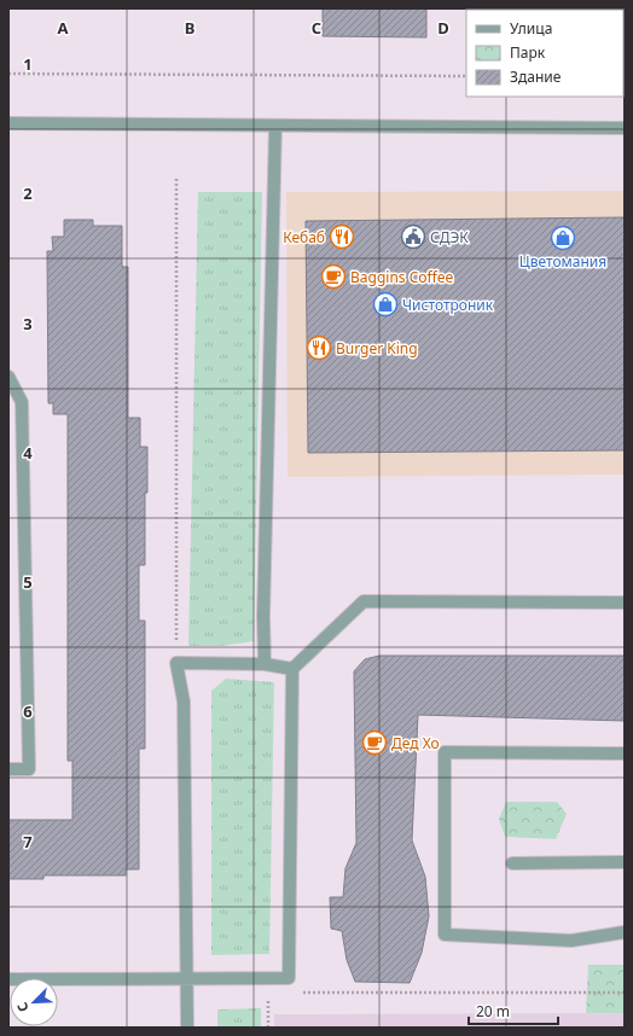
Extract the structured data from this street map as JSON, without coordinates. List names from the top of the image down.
{
  "places": {
    "restaurant": ["Кебаб", "Burger King"],
    "public building": ["СДЭК"],
    "shop": ["Цветомания", "Чистотроник"],
    "cafe": ["Baggins Coffee", "Дед Хо"]
  },
  "legend": ["Улица", "Парк", "Здание"],
  "scale_bar": "20 m",
  "north": "bottom left",
  "grid": {
    "columns": [
      "A",
      "B",
      "C",
      "D"
    ],
    "rows": [
      "1",
      "2",
      "3",
      "4",
      "5",
      "6",
      "7"
    ]
  }
}
